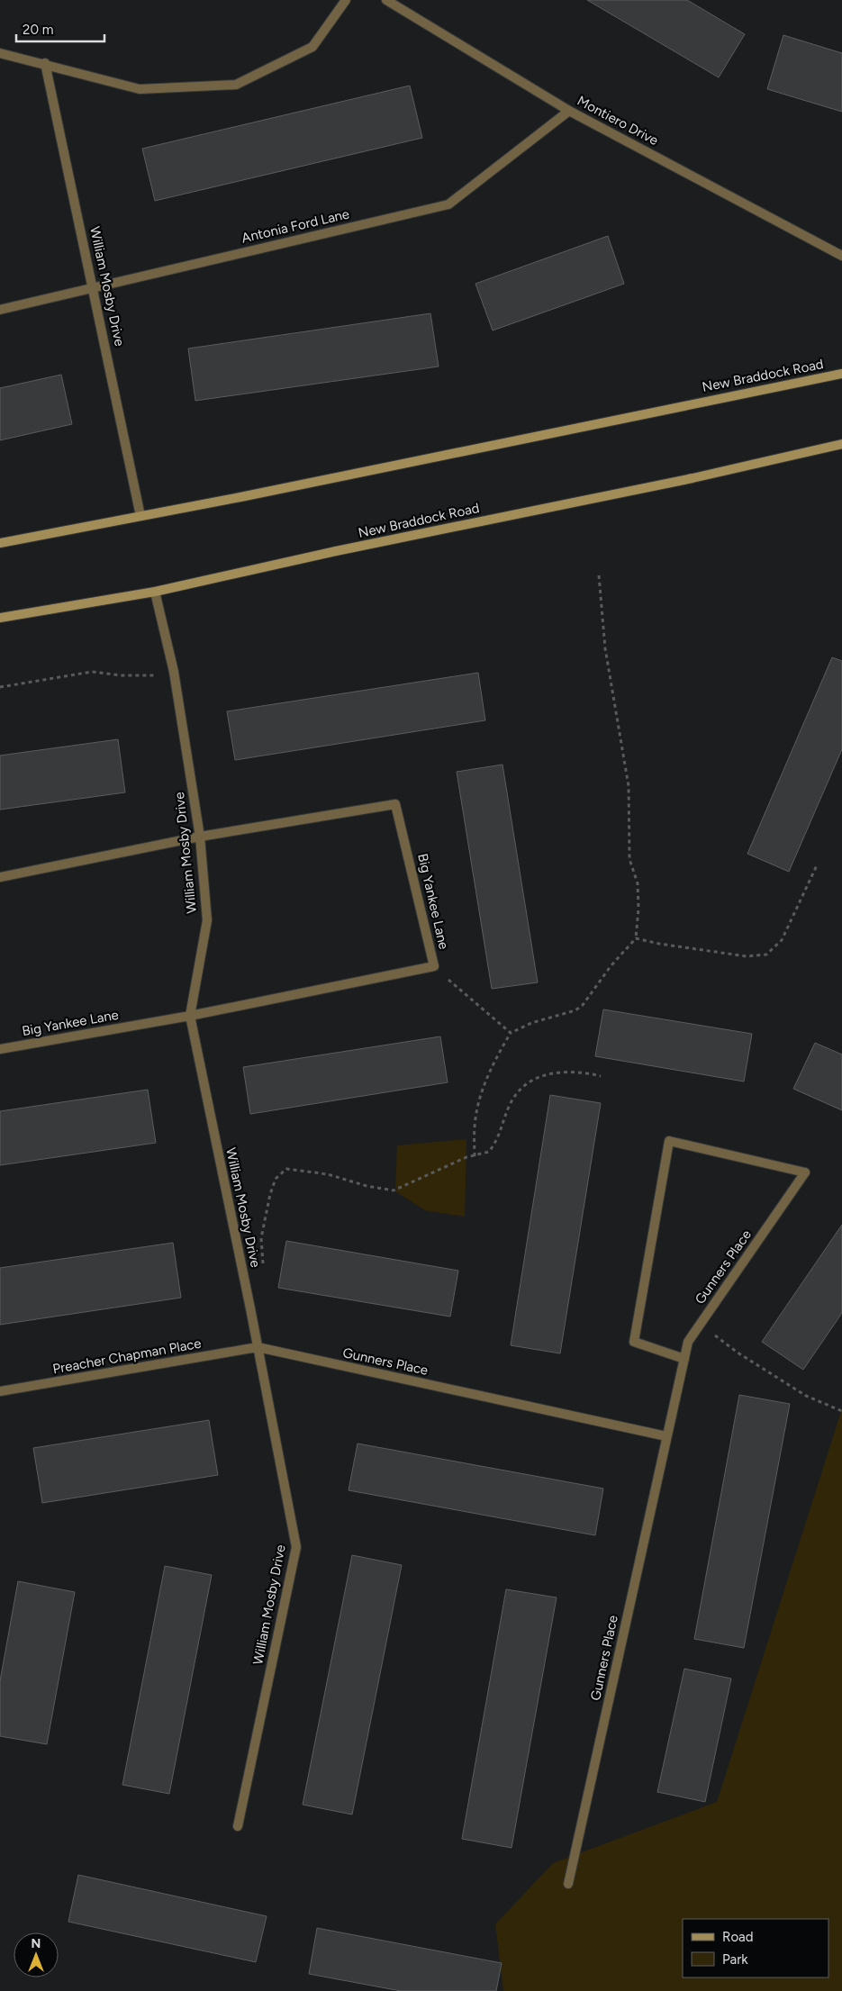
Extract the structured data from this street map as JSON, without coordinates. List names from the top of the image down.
{
  "streets": {
    "main road": ["New Braddock Road"],
    "street": [
      "Montiero Drive",
      "Antonia Ford Lane",
      "William Mosby Drive",
      "Big Yankee Lane",
      "Gunners Place",
      "Preacher Chapman Place"
    ]
  },
  "crossings": [
    ["Montiero Drive", "Antonia Ford Lane"],
    ["Antonia Ford Lane", "William Mosby Drive"],
    ["William Mosby Drive", "New Braddock Road"],
    ["William Mosby Drive", "Big Yankee Lane"],
    ["William Mosby Drive", "Gunners Place"],
    ["William Mosby Drive", "Preacher Chapman Place"],
    ["Gunners Place", "Preacher Chapman Place"]
  ],
  "legend": ["Road", "Park"],
  "scale_bar": "20 m",
  "north": "top"
}
